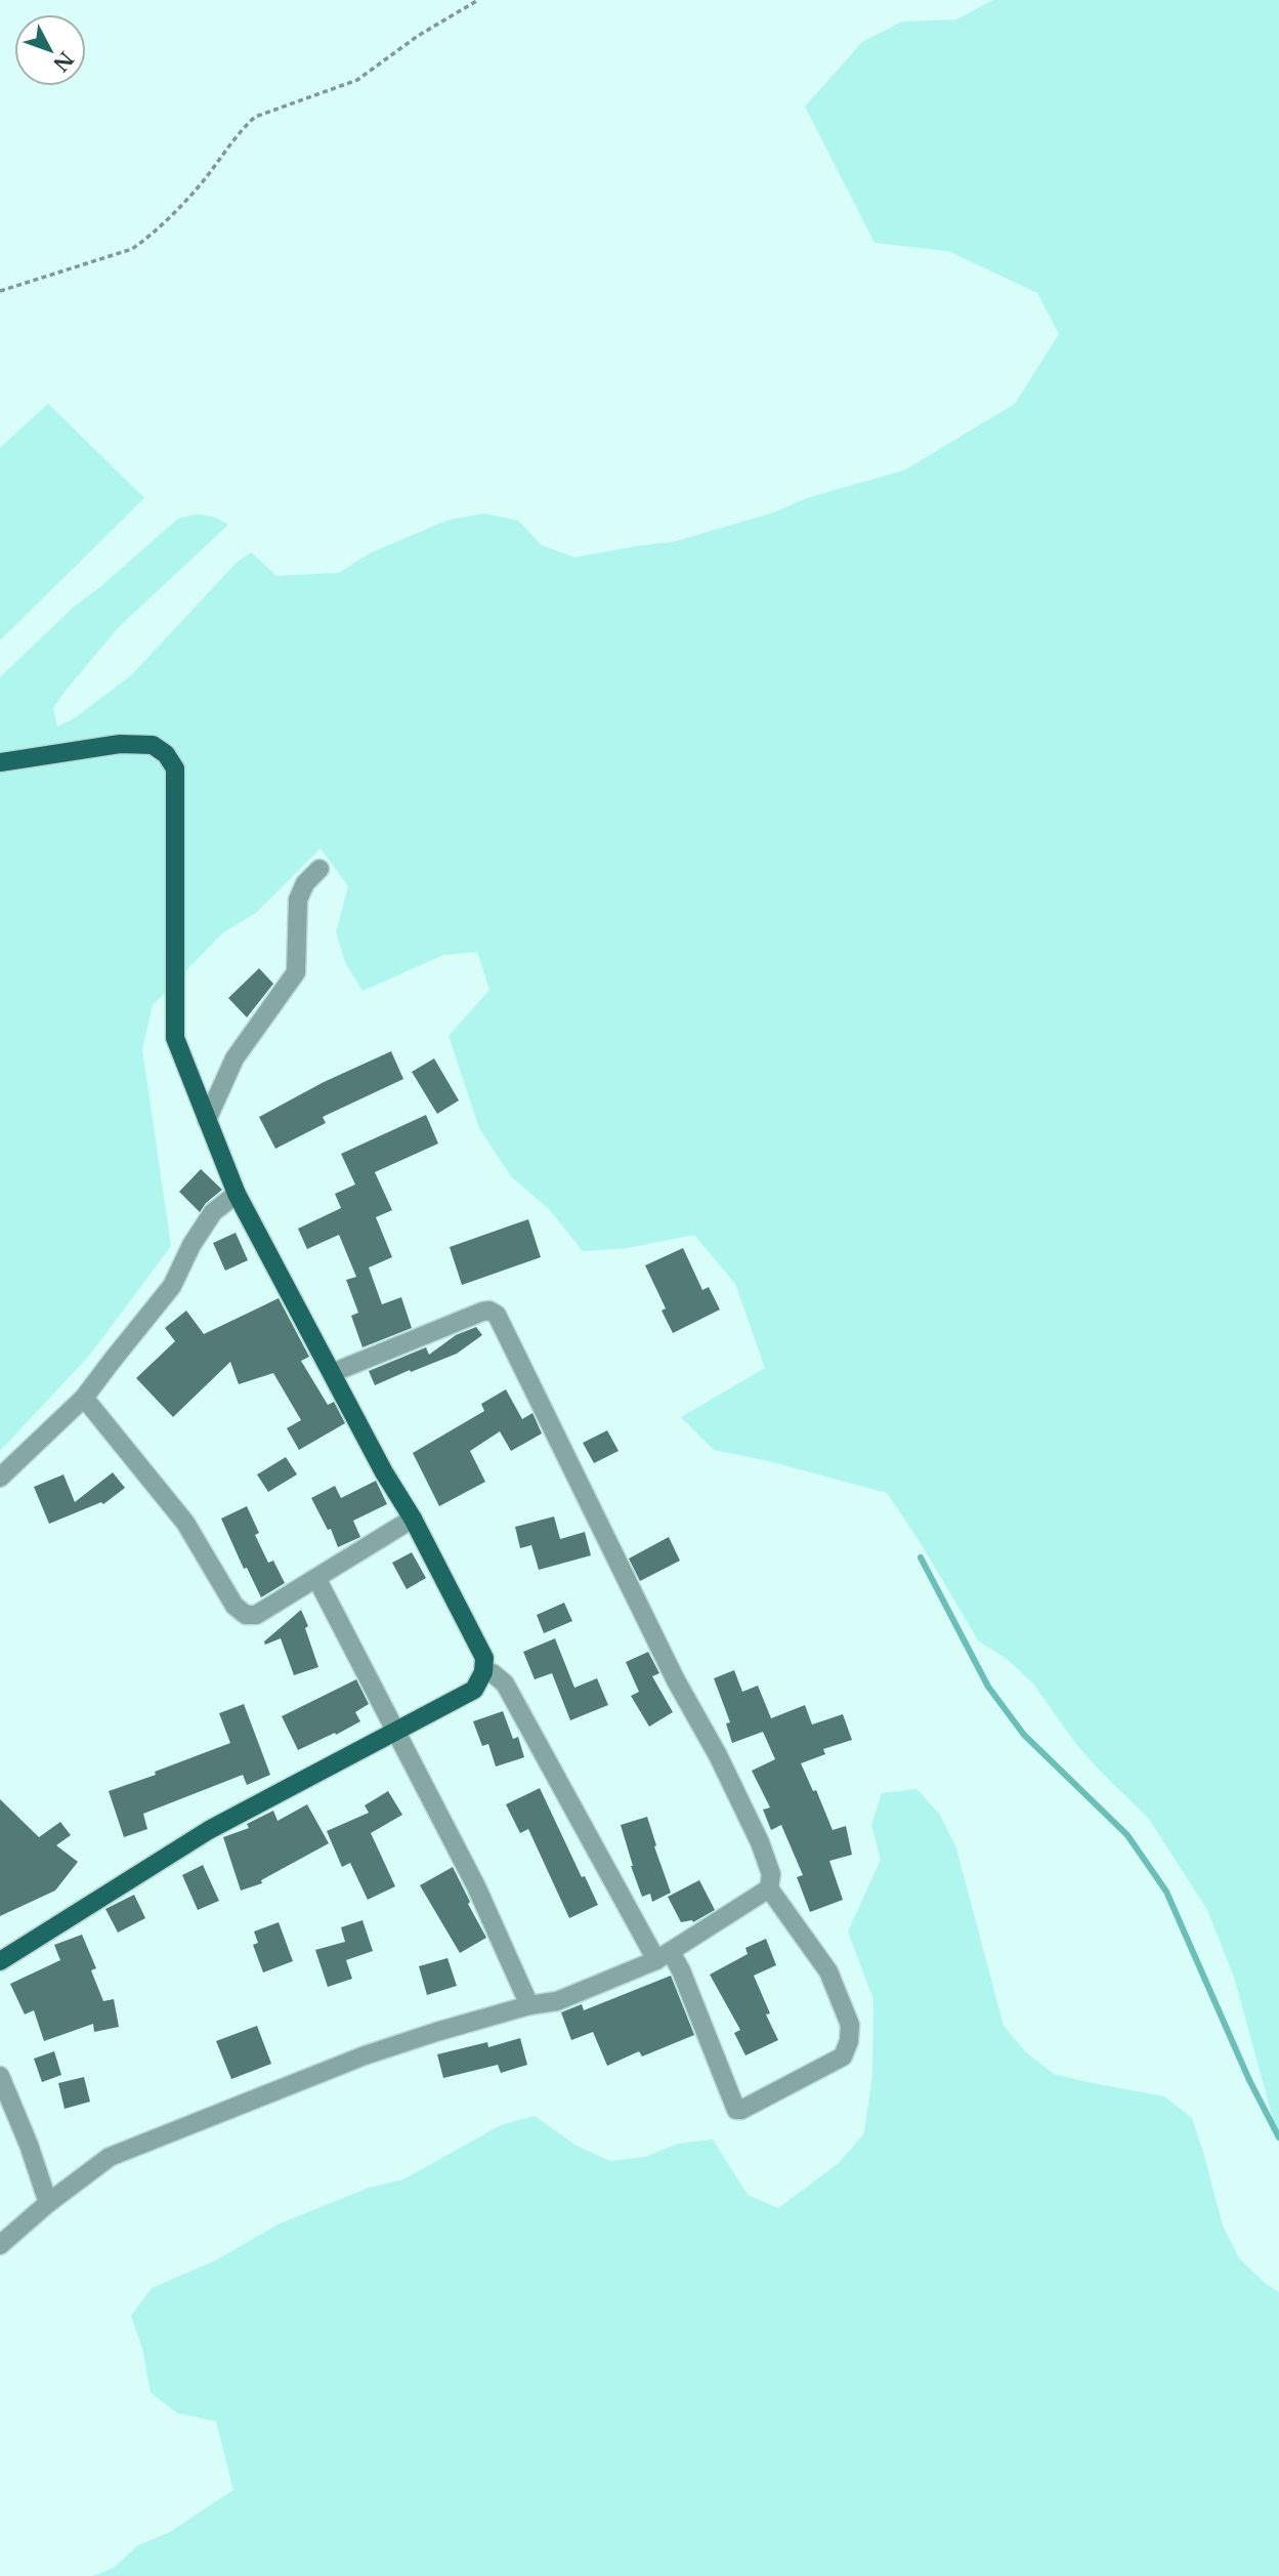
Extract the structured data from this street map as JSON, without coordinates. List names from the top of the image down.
{
  "north": "bottom right"
}
